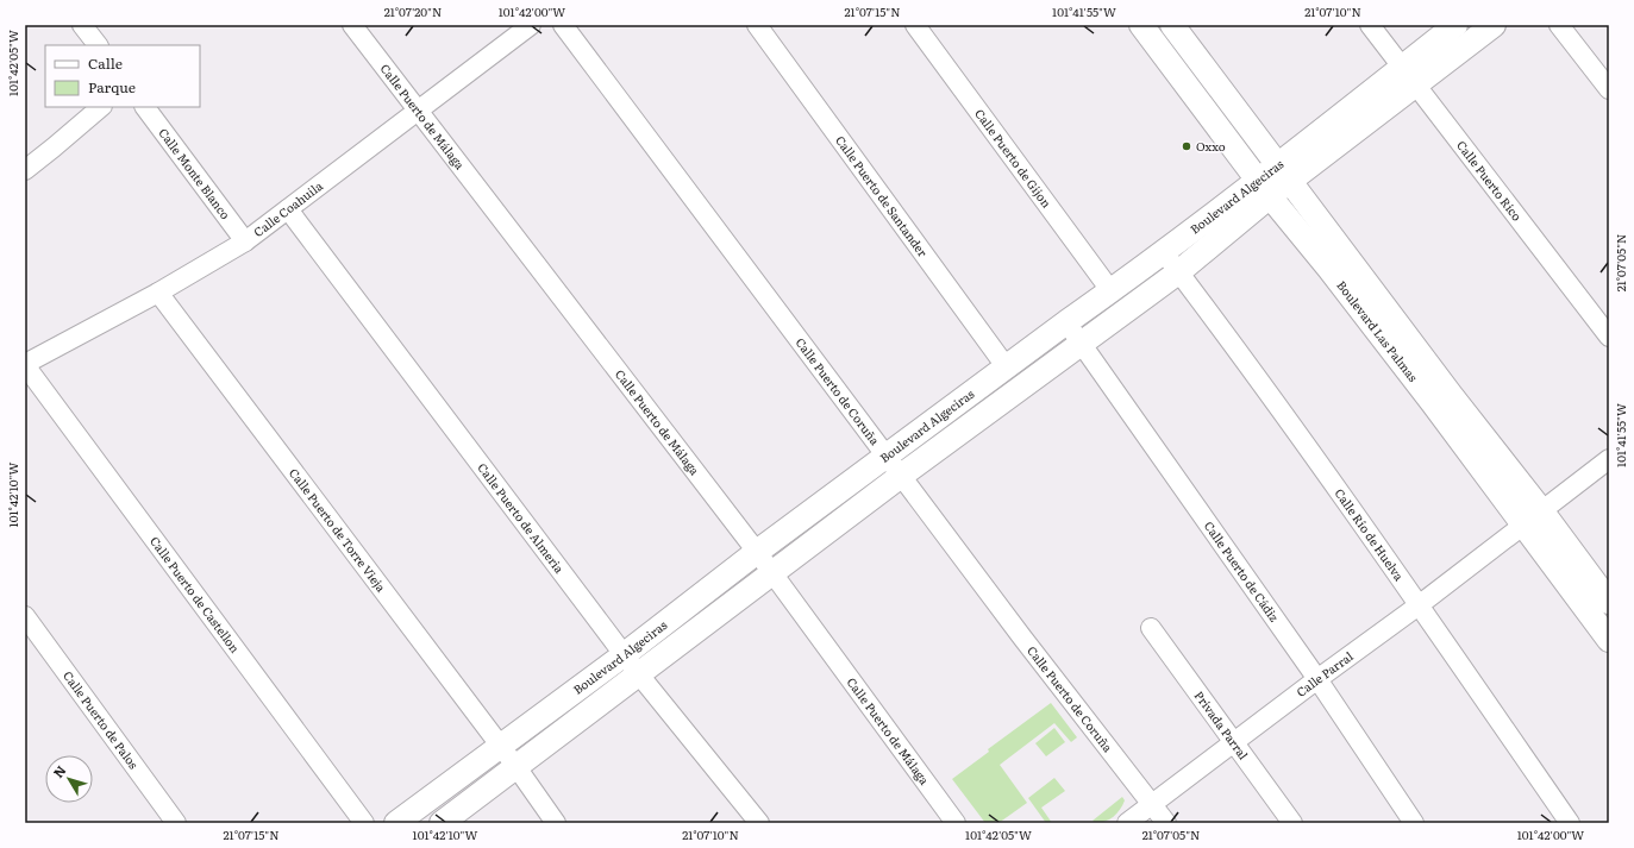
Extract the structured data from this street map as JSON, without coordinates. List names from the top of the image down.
{
  "streets": {
    "street": [
      "Calle Puerto de Málaga",
      "Calle Puerto de Gijon",
      "Calle Monte Blanco",
      "Calle Puerto Rico",
      "Calle Puerto de Santander",
      "Boulevard Algeciras",
      "Calle Coahuila",
      "Boulevard Las Palmas",
      "Calle Puerto de Coruña",
      "Calle Puerto de Almeria",
      "Calle Puerto de Torre Vieja",
      "Calle Río de Huelva",
      "Calle Puerto de Cádiz",
      "Calle Puerto de Castellon",
      "Calle Parral",
      "Calle Puerto de Palos",
      "Privada Parral"
    ]
  },
  "crossings": [
    ["Calle Puerto de Málaga", "Boulevard Algeciras"],
    ["Calle Puerto de Málaga", "Calle Coahuila"],
    ["Calle Puerto de Gijon", "Boulevard Algeciras"],
    ["Calle Monte Blanco", "Calle Coahuila"],
    ["Calle Puerto Rico", "Boulevard Algeciras"],
    ["Calle Puerto de Santander", "Boulevard Algeciras"],
    ["Boulevard Algeciras", "Boulevard Las Palmas"],
    ["Boulevard Algeciras", "Calle Puerto de Coruña"],
    ["Boulevard Algeciras", "Calle Puerto de Almeria"],
    ["Boulevard Algeciras", "Calle Puerto de Torre Vieja"],
    ["Boulevard Algeciras", "Calle Río de Huelva"],
    ["Boulevard Algeciras", "Calle Puerto de Cádiz"],
    ["Calle Coahuila", "Calle Puerto de Almeria"],
    ["Calle Coahuila", "Calle Puerto de Torre Vieja"],
    ["Calle Coahuila", "Calle Puerto de Castellon"],
    ["Boulevard Las Palmas", "Calle Parral"],
    ["Calle Puerto de Coruña", "Calle Parral"],
    ["Calle Río de Huelva", "Calle Parral"],
    ["Calle Puerto de Cádiz", "Calle Parral"],
    ["Calle Parral", "Privada Parral"]
  ],
  "places": ["Oxxo"],
  "legend": ["Calle", "Parque"],
  "north": "top left",
  "coordinates": [
    "21°07'20\"N",
    "101°42'00\"W",
    "21°07'15\"N",
    "101°41'55\"W",
    "21°07'10\"N",
    "101°42'05\"W",
    "21°07'05\"N",
    "101°42'10\"W"
  ]
}
